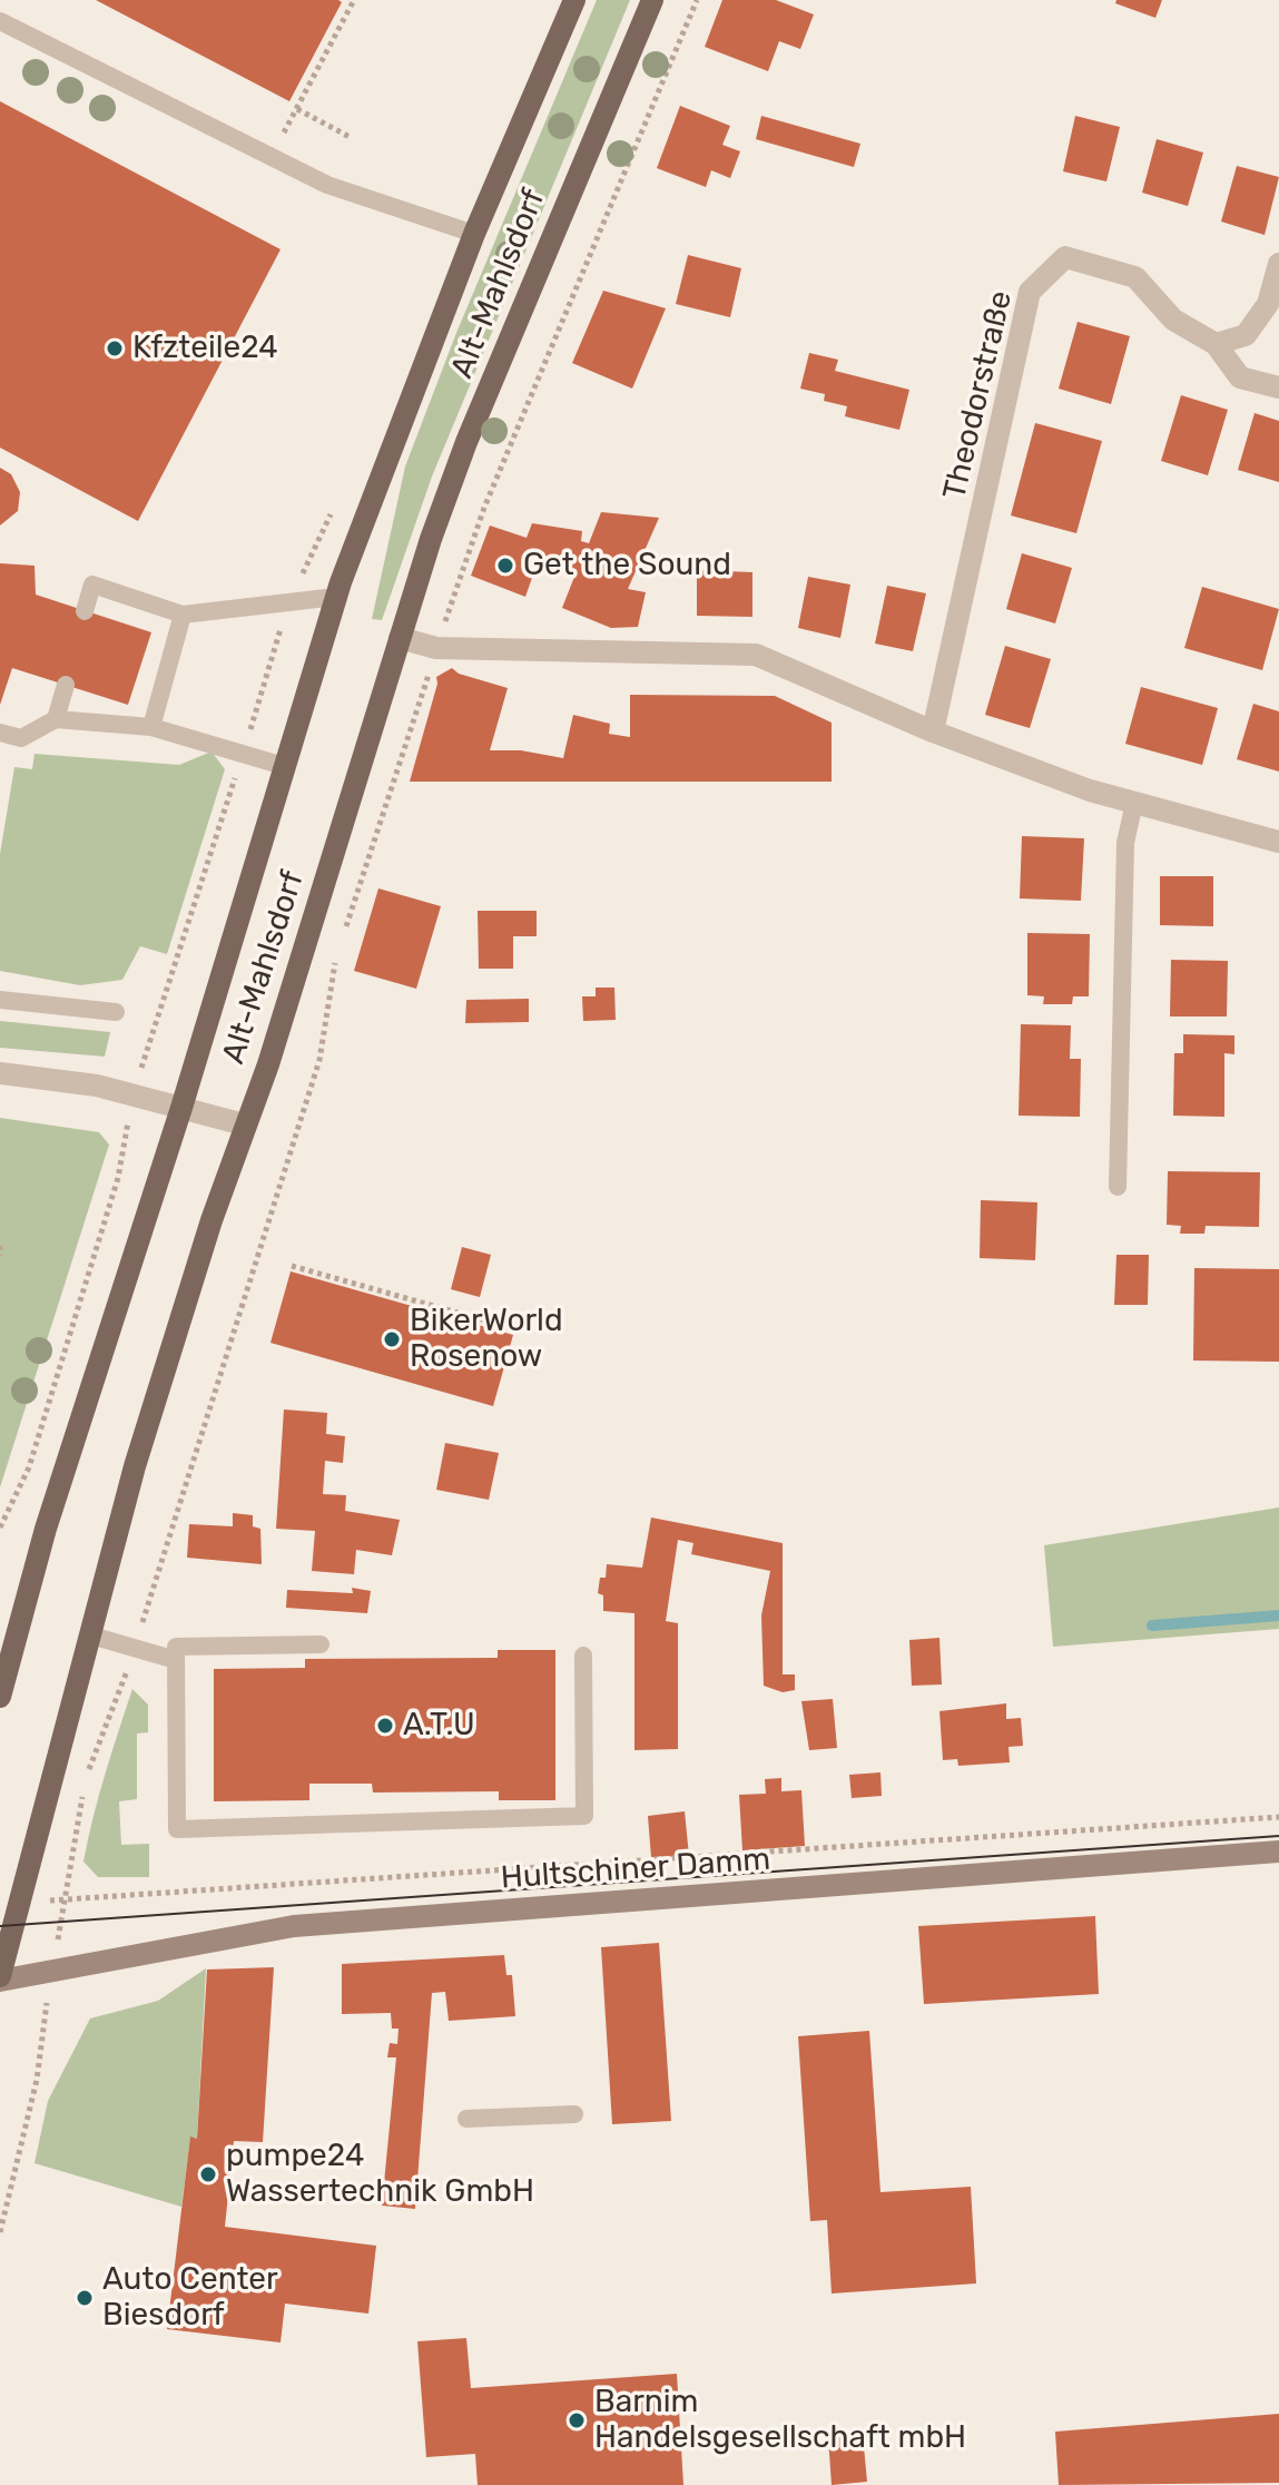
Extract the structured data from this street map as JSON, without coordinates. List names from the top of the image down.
{
  "streets": {
    "main road": ["Alt-Mahlsdorf", "Hultschiner Damm"],
    "street": ["Theodorstraße"]
  },
  "crossings": [
    ["Alt-Mahlsdorf", "Hultschiner Damm"]
  ],
  "places": [
    "Kfzteile24",
    "Get the Sound",
    "BikerWorld Rosenow",
    "A.T.U",
    "pumpe24 Wassertechnik GmbH",
    "Auto Center Biesdorf",
    "Barnim Handelsgesellschaft mbH"
  ]
}
